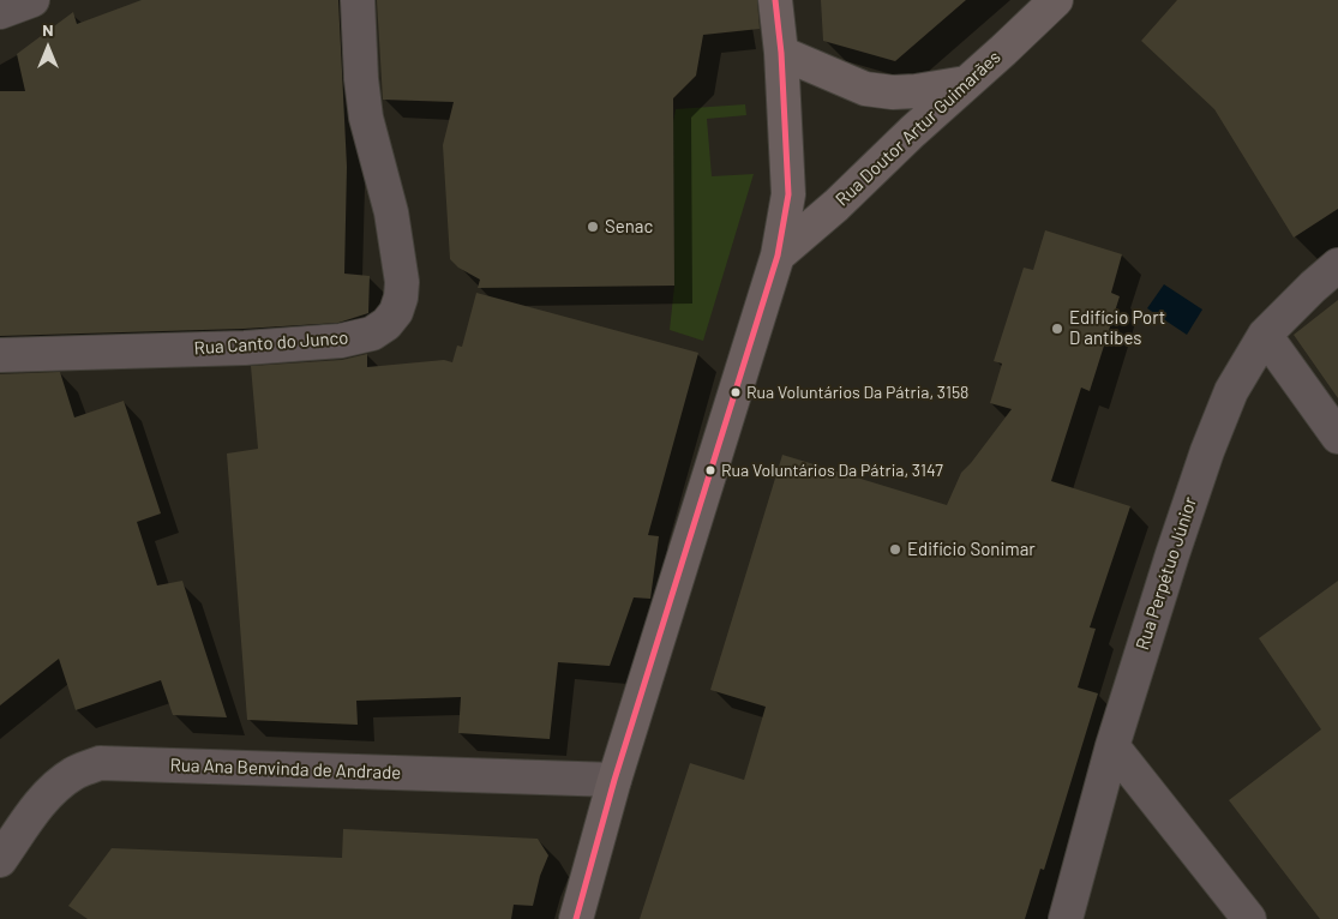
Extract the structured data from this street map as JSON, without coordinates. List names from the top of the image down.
{
  "streets": {
    "main road": ["Rua Doutor Artur Guimarães"],
    "street": ["Rua Canto do Junco", "Rua Perpétuo Júnior", "Rua Ana Benvinda de Andrade"]
  },
  "places": [
    "Senac",
    "Edifício Port D antibes",
    "Rua Voluntários Da Pátria, 3158",
    "Rua Voluntários Da Pátria, 3147",
    "Edifício Sonimar"
  ],
  "north": "top"
}
